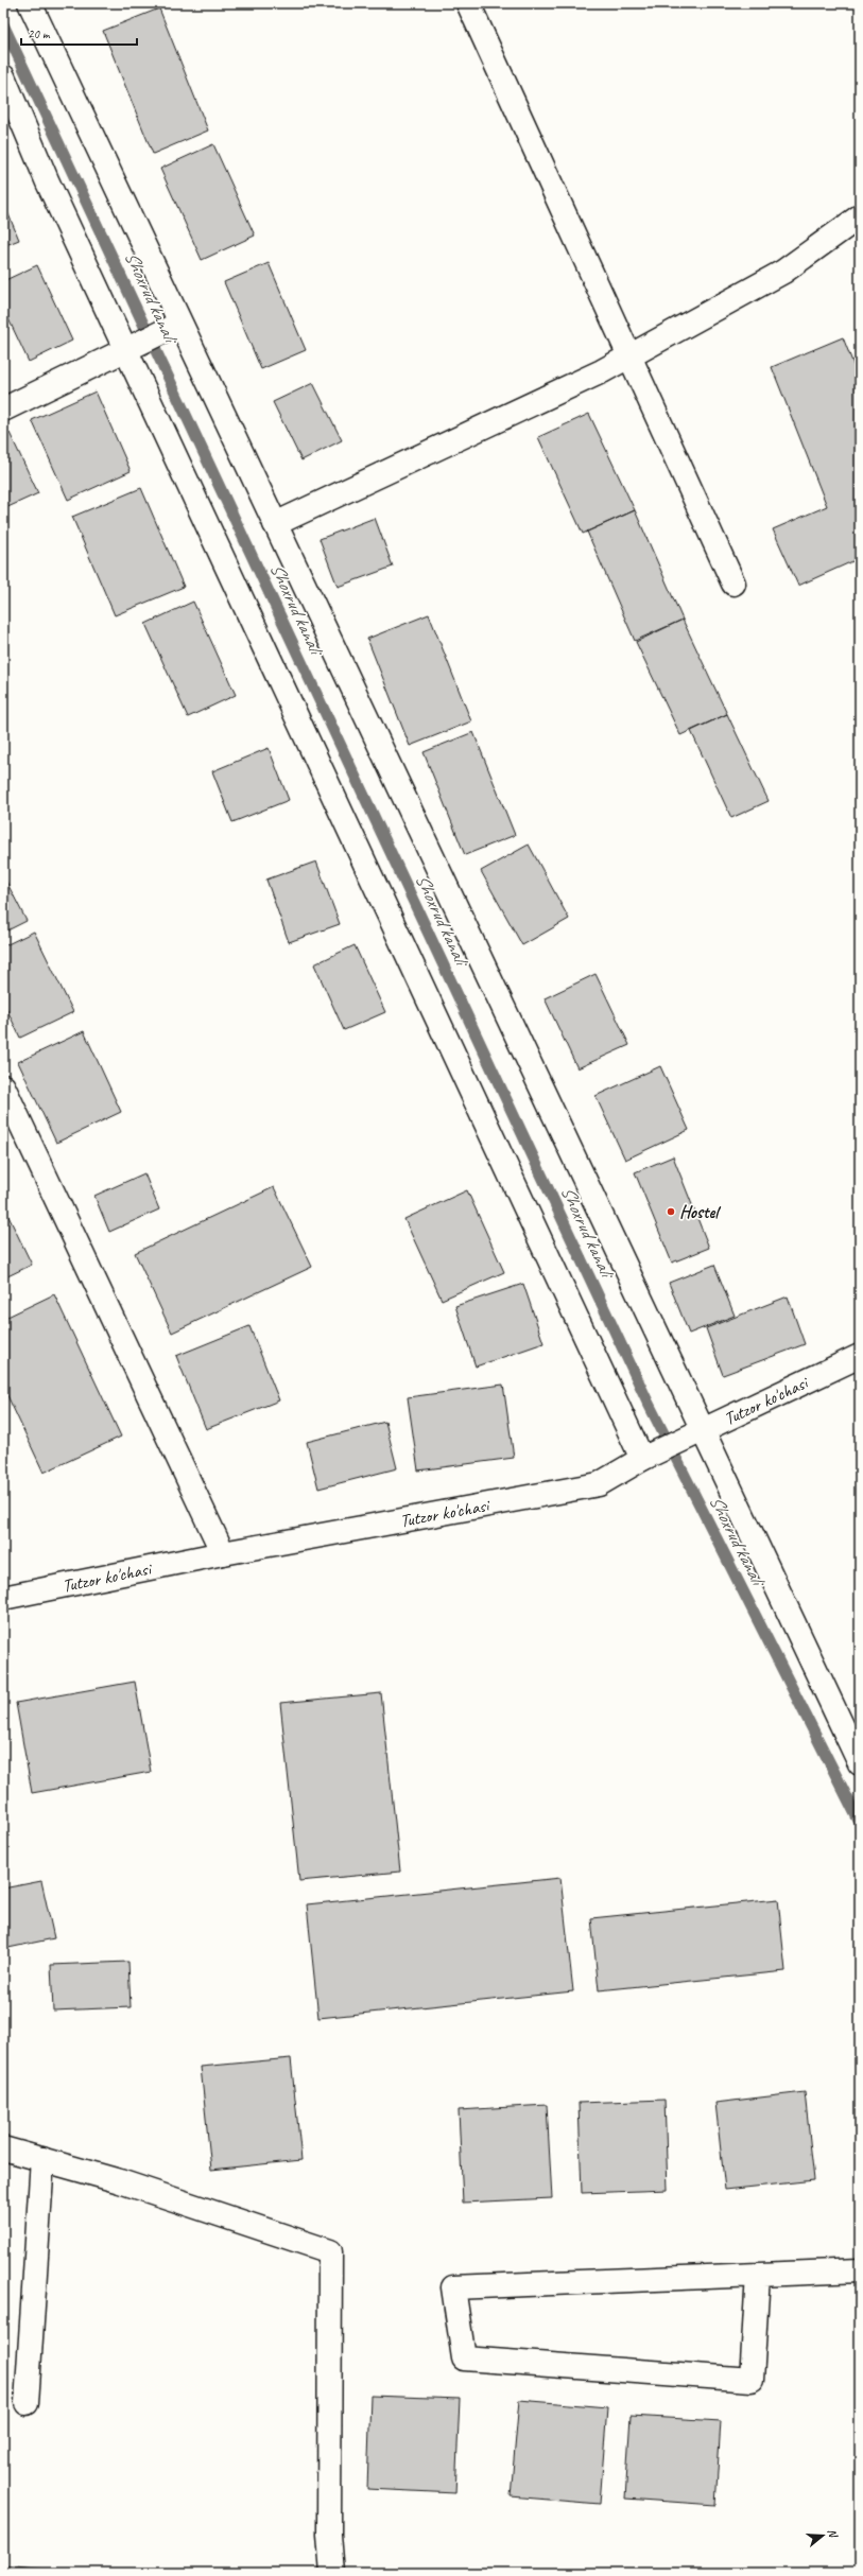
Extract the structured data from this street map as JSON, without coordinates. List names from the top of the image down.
{
  "streets": {
    "street": ["Tutzor ko'chasi"]
  },
  "water": ["Shoxrud kanali"],
  "places": ["Hostel"],
  "scale_bar": "20 m",
  "north": "right"
}
